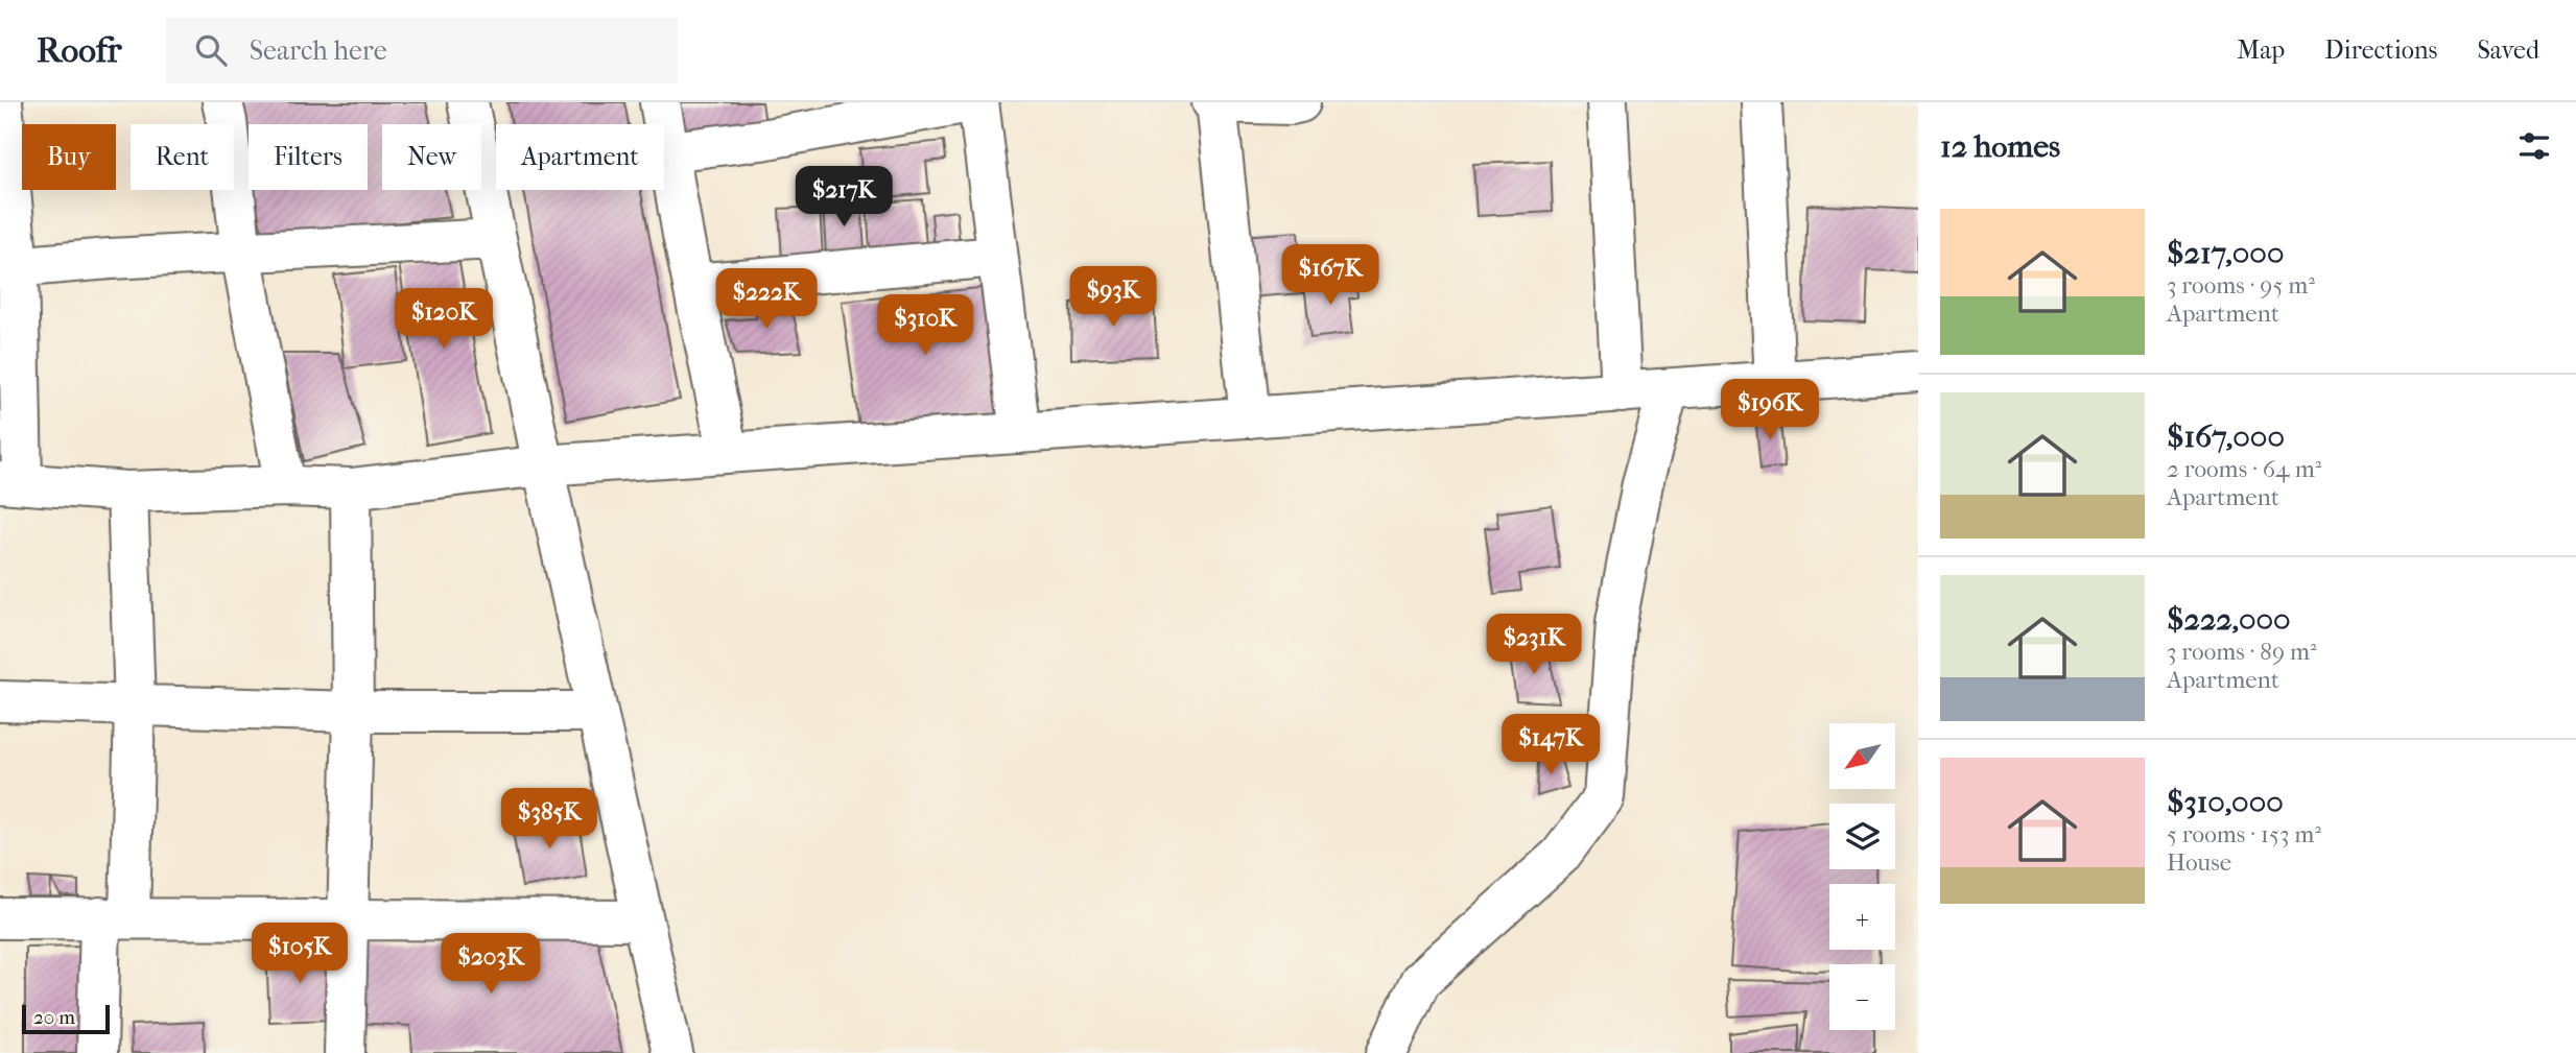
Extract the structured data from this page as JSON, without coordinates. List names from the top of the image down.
{
  "scale_bar": "20 m",
  "north": "bottom left",
  "page": {
    "header": "Roofr",
    "search": "Search here",
    "nav": ["Map", "Directions", "Saved"],
    "heading": "12 homes",
    "chip": [
      "Buy",
      "Rent",
      "Filters",
      "New",
      "Apartment"
    ],
    "price": [
      "$217K",
      "$167K",
      "$93K",
      "$222K",
      "$120K",
      "$310K",
      "$196K",
      "$231K",
      "$147K",
      "$385K",
      "$105K",
      "$203K"
    ],
    "list": [
      {
        "name": "$217,000",
        "note": "3 rooms · 95 m² · Apartment"
      },
      {
        "name": "$167,000",
        "note": "2 rooms · 64 m² · Apartment"
      },
      {
        "name": "$222,000",
        "note": "3 rooms · 89 m² · Apartment"
      },
      {
        "name": "$310,000",
        "note": "5 rooms · 153 m² · House"
      }
    ],
    "map_buttons": ["+", "−"],
    "scale": "20 m"
  }
}
